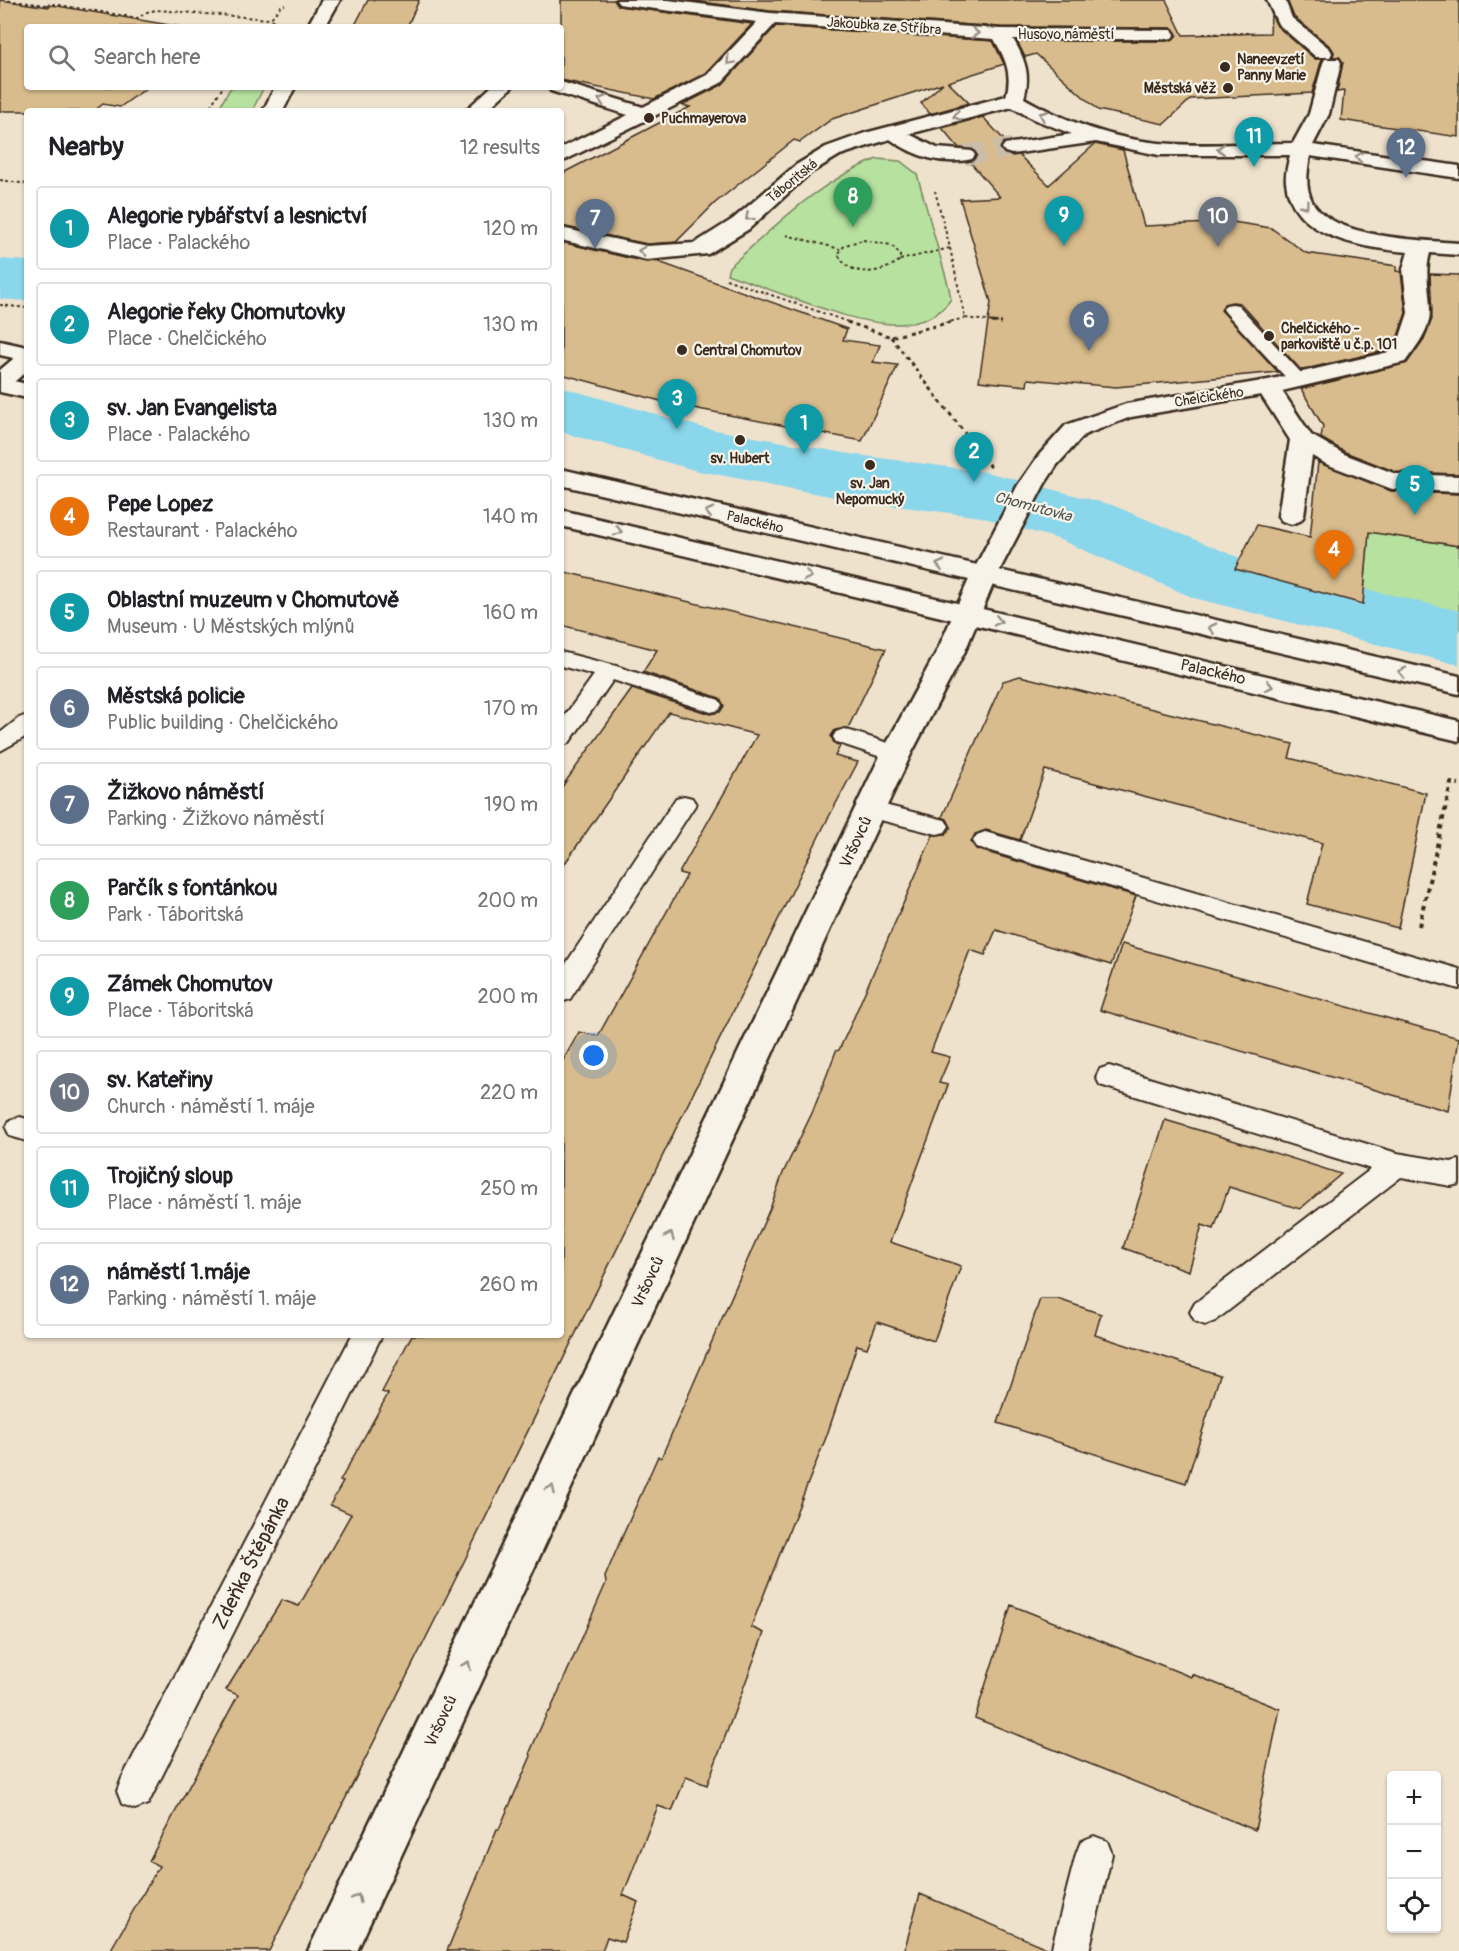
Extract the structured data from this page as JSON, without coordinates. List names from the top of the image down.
{
  "streets": {
    "street": [
      "Jakoubka ze Stříbra",
      "Husovo náměstí",
      "Táboritská",
      "Chelčického",
      "Palackého",
      "Vršovců"
    ],
    "lane": ["Zdeňka Štěpánka"]
  },
  "crossings": [
    ["Jakoubka ze Stříbra", "Husovo náměstí"],
    ["Husovo náměstí", "Táboritská"],
    ["Chelčického", "Palackého"],
    ["Palackého", "Vršovců"]
  ],
  "one_way": ["Jakoubka ze Stříbra", "Vršovců"],
  "water": ["Chomutovka"],
  "places": [
    "Naneevzetí Panny Marie",
    "Městská věž",
    "Puchmayerova",
    "Chelčického - parkoviště u č.p. 101",
    "Central Chomutov",
    "sv. Hubert",
    "sv. Jan Nepomucký"
  ],
  "page": {
    "search": "Search here",
    "heading": ["Nearby", "12 results"],
    "pins": [
      "11",
      "12",
      "8",
      "9",
      "10",
      "7",
      "6",
      "3",
      "1",
      "2",
      "5",
      "4"
    ],
    "list": [
      {
        "mark": "1",
        "name": "Alegorie rybářství a lesnictví",
        "note": "Place · Palackého",
        "value": "120 m"
      },
      {
        "mark": "2",
        "name": "Alegorie řeky Chomutovky",
        "note": "Place · Chelčického",
        "value": "130 m"
      },
      {
        "mark": "3",
        "name": "sv. Jan Evangelista",
        "note": "Place · Palackého",
        "value": "130 m"
      },
      {
        "mark": "4",
        "name": "Pepe Lopez",
        "note": "Restaurant · Palackého",
        "value": "140 m"
      },
      {
        "mark": "5",
        "name": "Oblastní muzeum v Chomutově",
        "note": "Museum · U Městských mlýnů",
        "value": "160 m"
      },
      {
        "mark": "6",
        "name": "Městská policie",
        "note": "Public building · Chelčického",
        "value": "170 m"
      },
      {
        "mark": "7",
        "name": "Žižkovo náměstí",
        "note": "Parking · Žižkovo náměstí",
        "value": "190 m"
      },
      {
        "mark": "8",
        "name": "Parčík s fontánkou",
        "note": "Park · Táboritská",
        "value": "200 m"
      },
      {
        "mark": "9",
        "name": "Zámek Chomutov",
        "note": "Place · Táboritská",
        "value": "200 m"
      },
      {
        "mark": "10",
        "name": "sv. Kateřiny",
        "note": "Church · náměstí 1. máje",
        "value": "220 m"
      },
      {
        "mark": "11",
        "name": "Trojičný sloup",
        "note": "Place · náměstí 1. máje",
        "value": "250 m"
      },
      {
        "mark": "12",
        "name": "náměstí 1.máje",
        "note": "Parking · náměstí 1. máje",
        "value": "260 m"
      }
    ],
    "map_buttons": ["+", "−"]
  }
}
